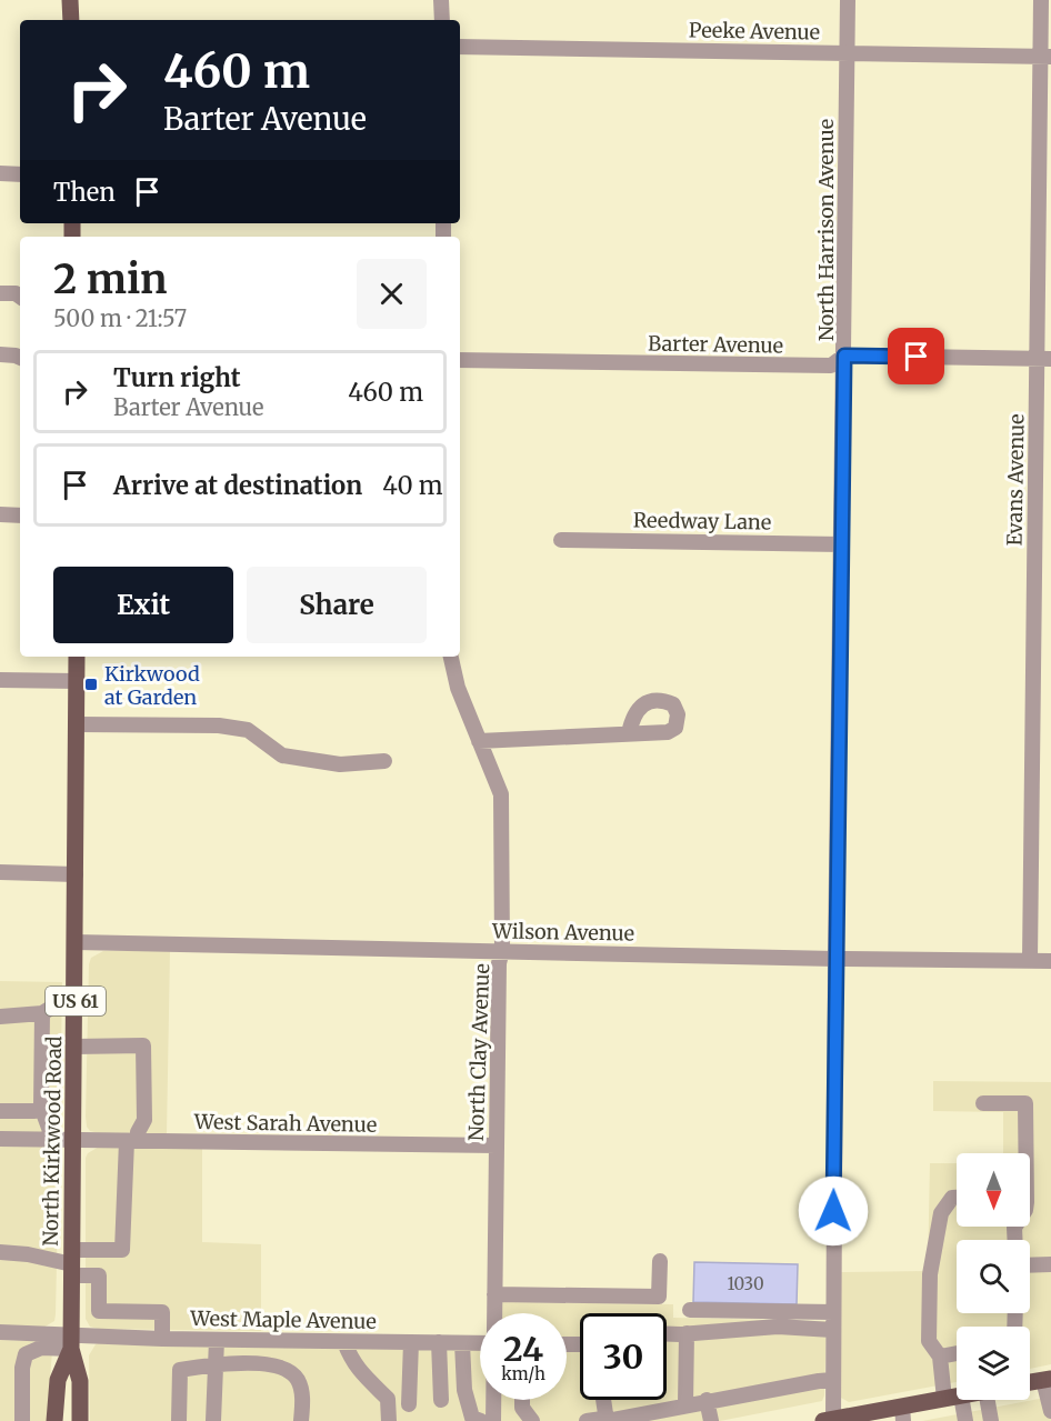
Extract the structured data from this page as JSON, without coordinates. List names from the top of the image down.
{
  "streets": {
    "main road": ["US 61", "North Kirkwood Road"],
    "street": [
      "Peeke Avenue",
      "North Harrison Avenue",
      "Barter Avenue",
      "Evans Avenue",
      "Reedway Lane",
      "Wilson Avenue",
      "North Clay Avenue",
      "West Sarah Avenue",
      "West Maple Avenue"
    ]
  },
  "crossings": [
    ["Peeke Avenue", "North Harrison Avenue"],
    ["Peeke Avenue", "Evans Avenue"],
    ["North Harrison Avenue", "Barter Avenue"],
    ["North Harrison Avenue", "Reedway Lane"],
    ["North Harrison Avenue", "Wilson Avenue"],
    ["Barter Avenue", "Evans Avenue"],
    ["Evans Avenue", "Wilson Avenue"],
    ["Wilson Avenue", "North Clay Avenue"],
    ["Wilson Avenue", "North Kirkwood Road"],
    ["North Clay Avenue", "West Sarah Avenue"],
    ["West Sarah Avenue", "North Kirkwood Road"],
    ["North Kirkwood Road", "West Maple Avenue"]
  ],
  "places": {
    "transit": ["Kirkwood at Garden"]
  },
  "house_numbers": ["1030"],
  "north": "bottom",
  "page": {
    "turn": ["460 m", "Barter Avenue"],
    "then": "Then",
    "heading": ["2 min", "500 m · 21:57"],
    "list": [
      {
        "name": "Turn right",
        "note": "Barter Avenue",
        "value": "460 m"
      },
      {
        "name": "Arrive at destination",
        "value": "40 m"
      }
    ],
    "buttons": ["Exit", "Share"],
    "speed": "24 km/h",
    "limit": "30"
  }
}
